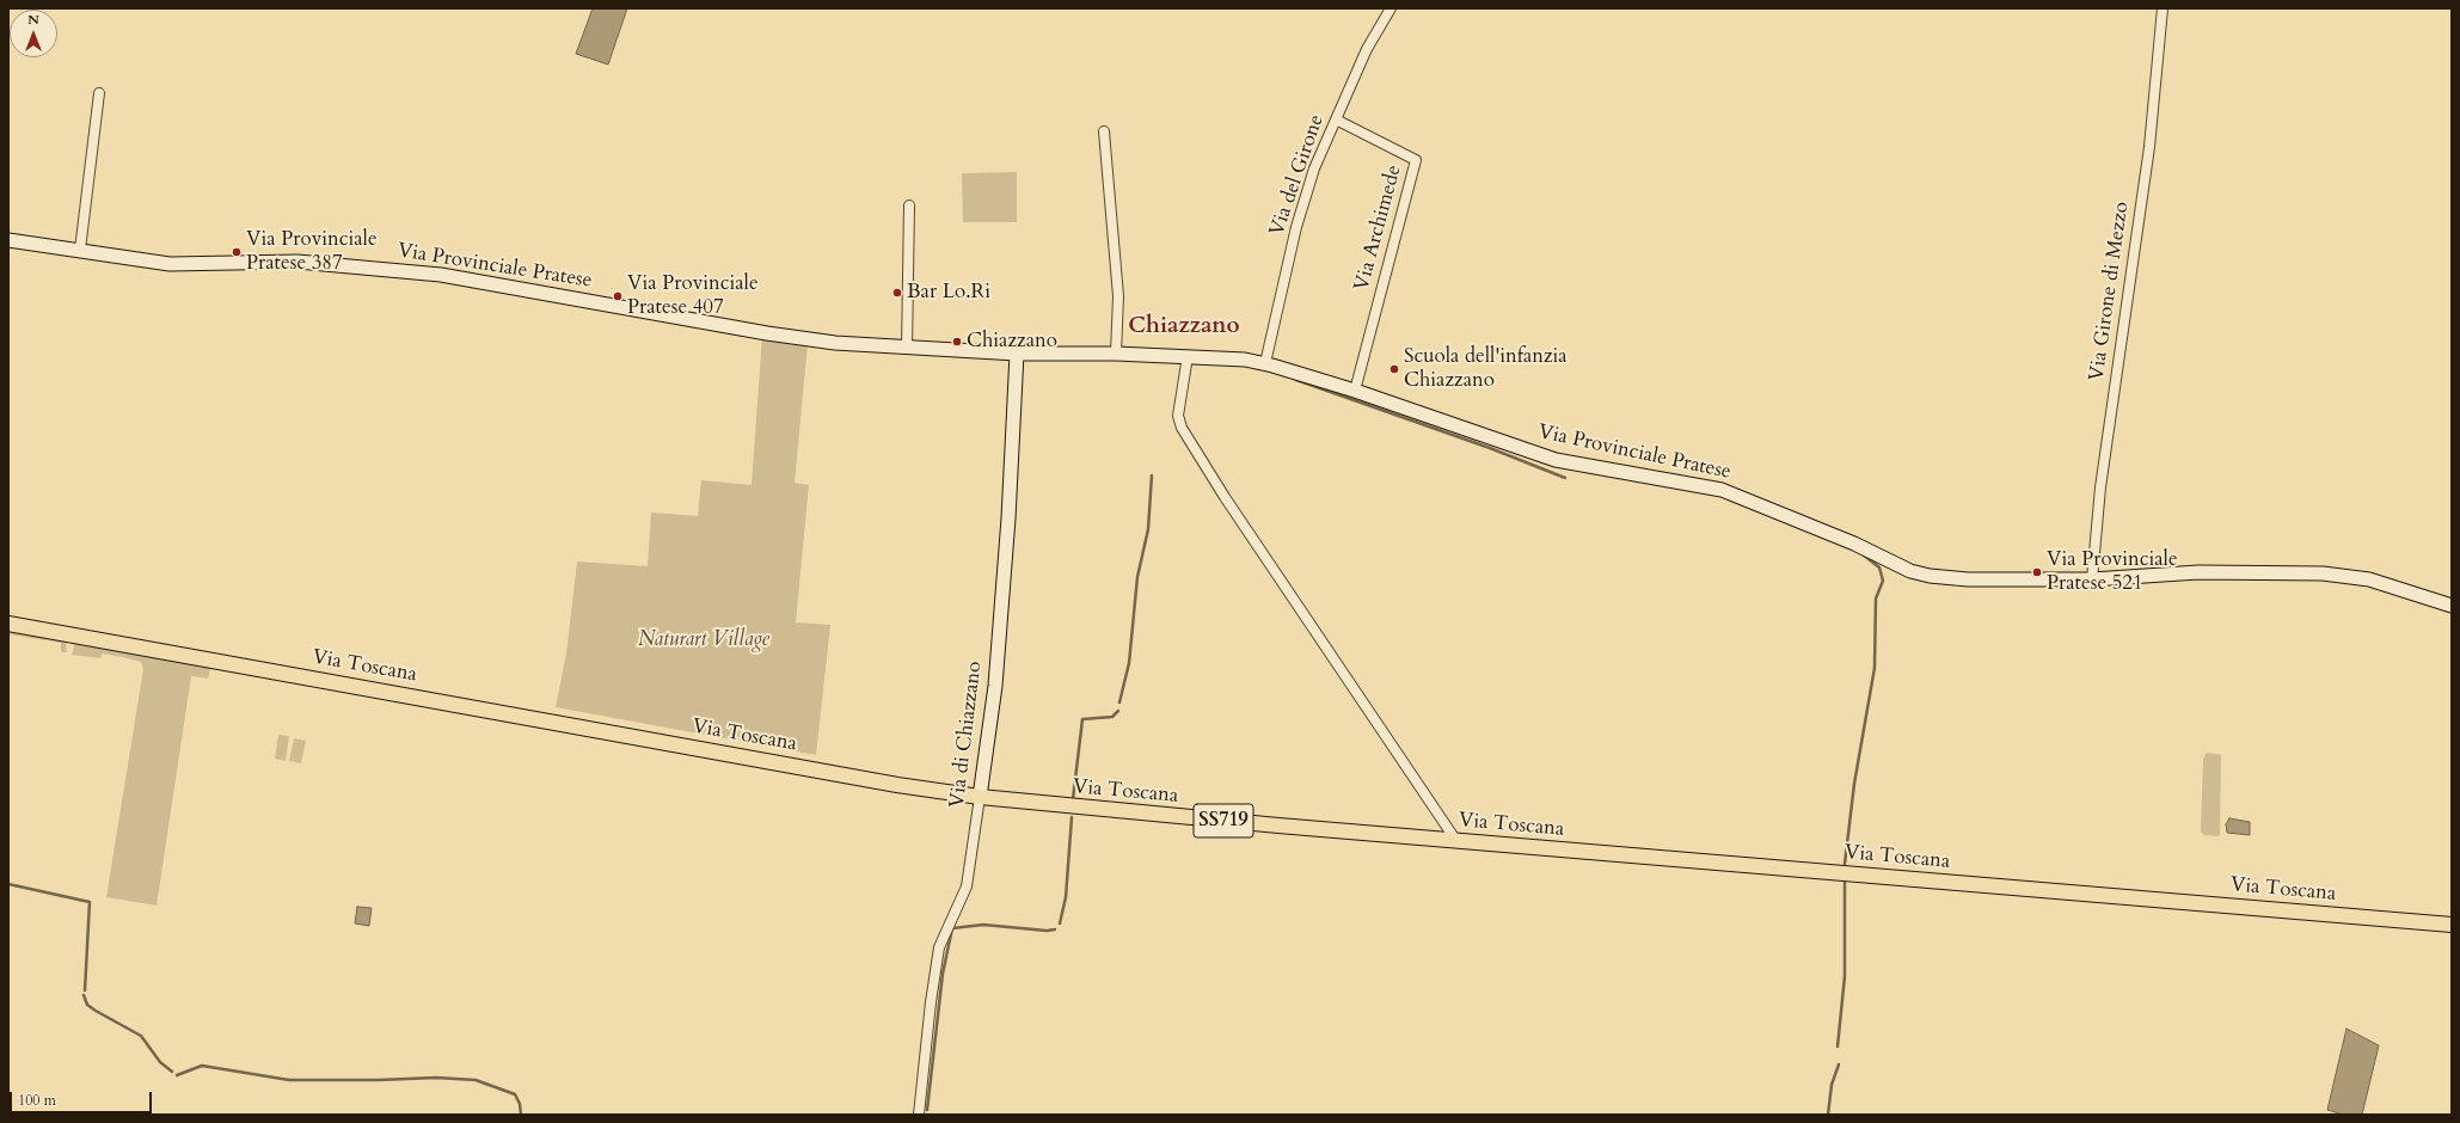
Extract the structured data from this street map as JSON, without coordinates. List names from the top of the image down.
{
  "streets": {
    "main road": ["Via Toscana", "SS719"],
    "street": [
      "Via del Girone",
      "Via Archimede",
      "Via Provinciale Pratese",
      "Via Girone di Mezzo",
      "Via di Chiazzano"
    ]
  },
  "crossings": [
    ["Via del Girone", "Via Archimede"],
    ["Via del Girone", "Via Provinciale Pratese"],
    ["Via Archimede", "Via Provinciale Pratese"],
    ["Via Provinciale Pratese", "Via Girone di Mezzo"],
    ["Via Provinciale Pratese", "Via di Chiazzano"],
    ["Via Toscana", "Via di Chiazzano"]
  ],
  "districts": ["Chiazzano"],
  "parks": ["Naturart Village"],
  "places": [
    "Via Provinciale Pratese 387",
    "Bar Lo.Ri",
    "Via Provinciale Pratese 407",
    "Chiazzano",
    "Scuola dell'infanzia Chiazzano",
    "Via Provinciale Pratese 521"
  ],
  "scale_bar": "100 m",
  "north": "top"
}
